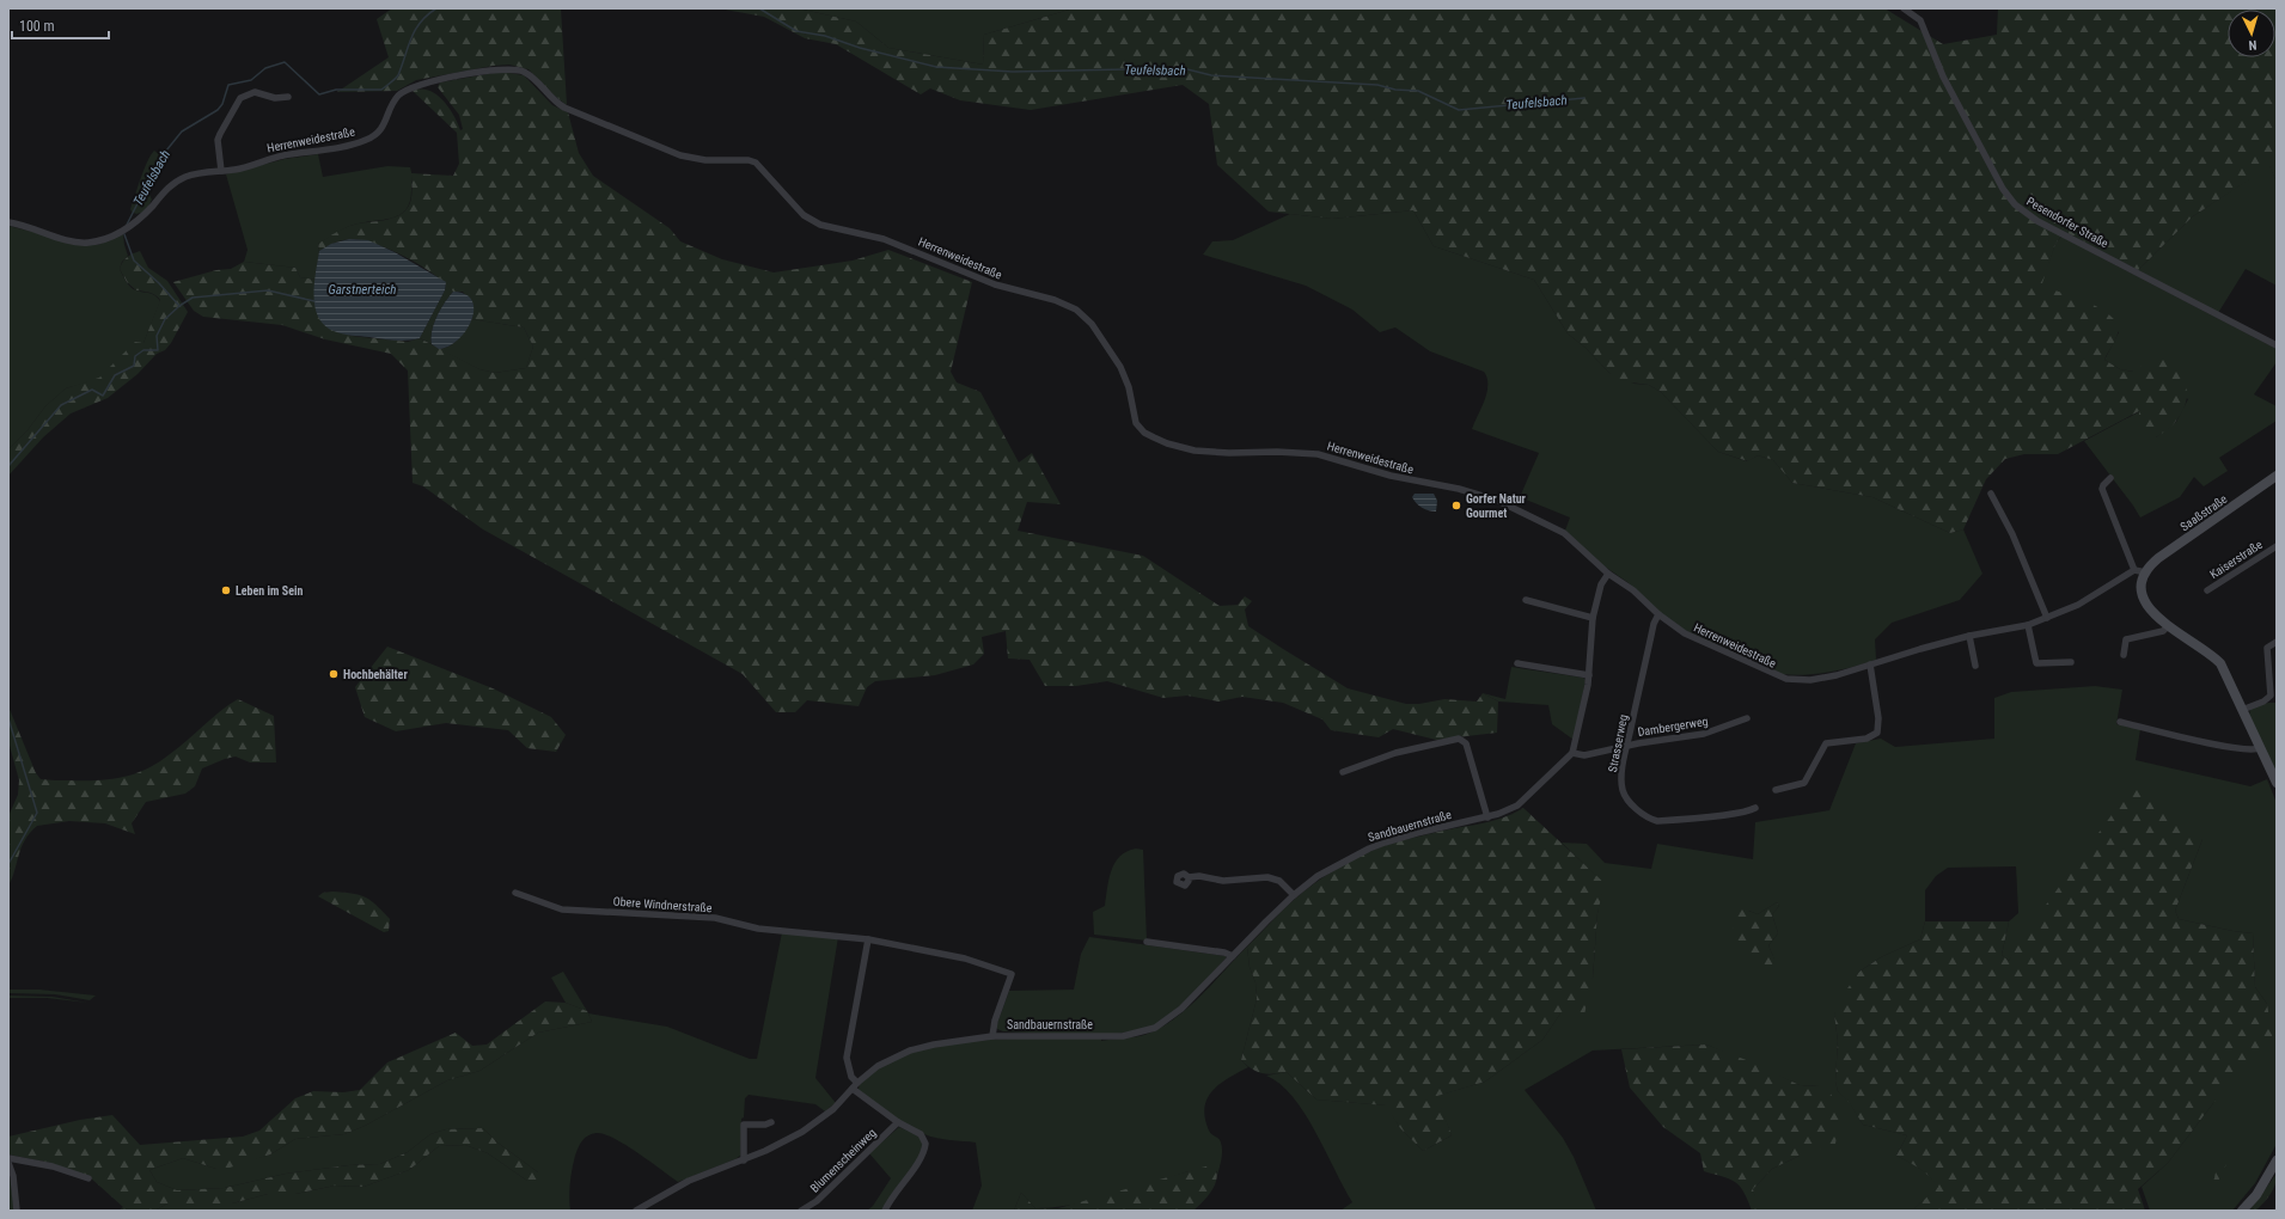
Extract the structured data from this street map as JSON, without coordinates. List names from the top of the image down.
{
  "streets": {
    "street": [
      "Herrenweidestraße",
      "Pesendorfer Straße",
      "Saaßstraße",
      "Kaiserstraße",
      "Dambergerweg",
      "Strasserweg",
      "Sandbauernstraße",
      "Obere Windnerstraße",
      "Blumenscheinweg"
    ]
  },
  "crossings": [
    ["Herrenweidestraße", "Strasserweg"],
    ["Dambergerweg", "Strasserweg"],
    ["Dambergerweg", "Sandbauernstraße"],
    ["Sandbauernstraße", "Obere Windnerstraße"]
  ],
  "water": ["Teufelsbach", "Garstnerteich"],
  "places": ["Gorfer Natur Gourmet", "Leben im Sein", "Hochbehälter"],
  "scale_bar": "100 m",
  "north": "bottom"
}
